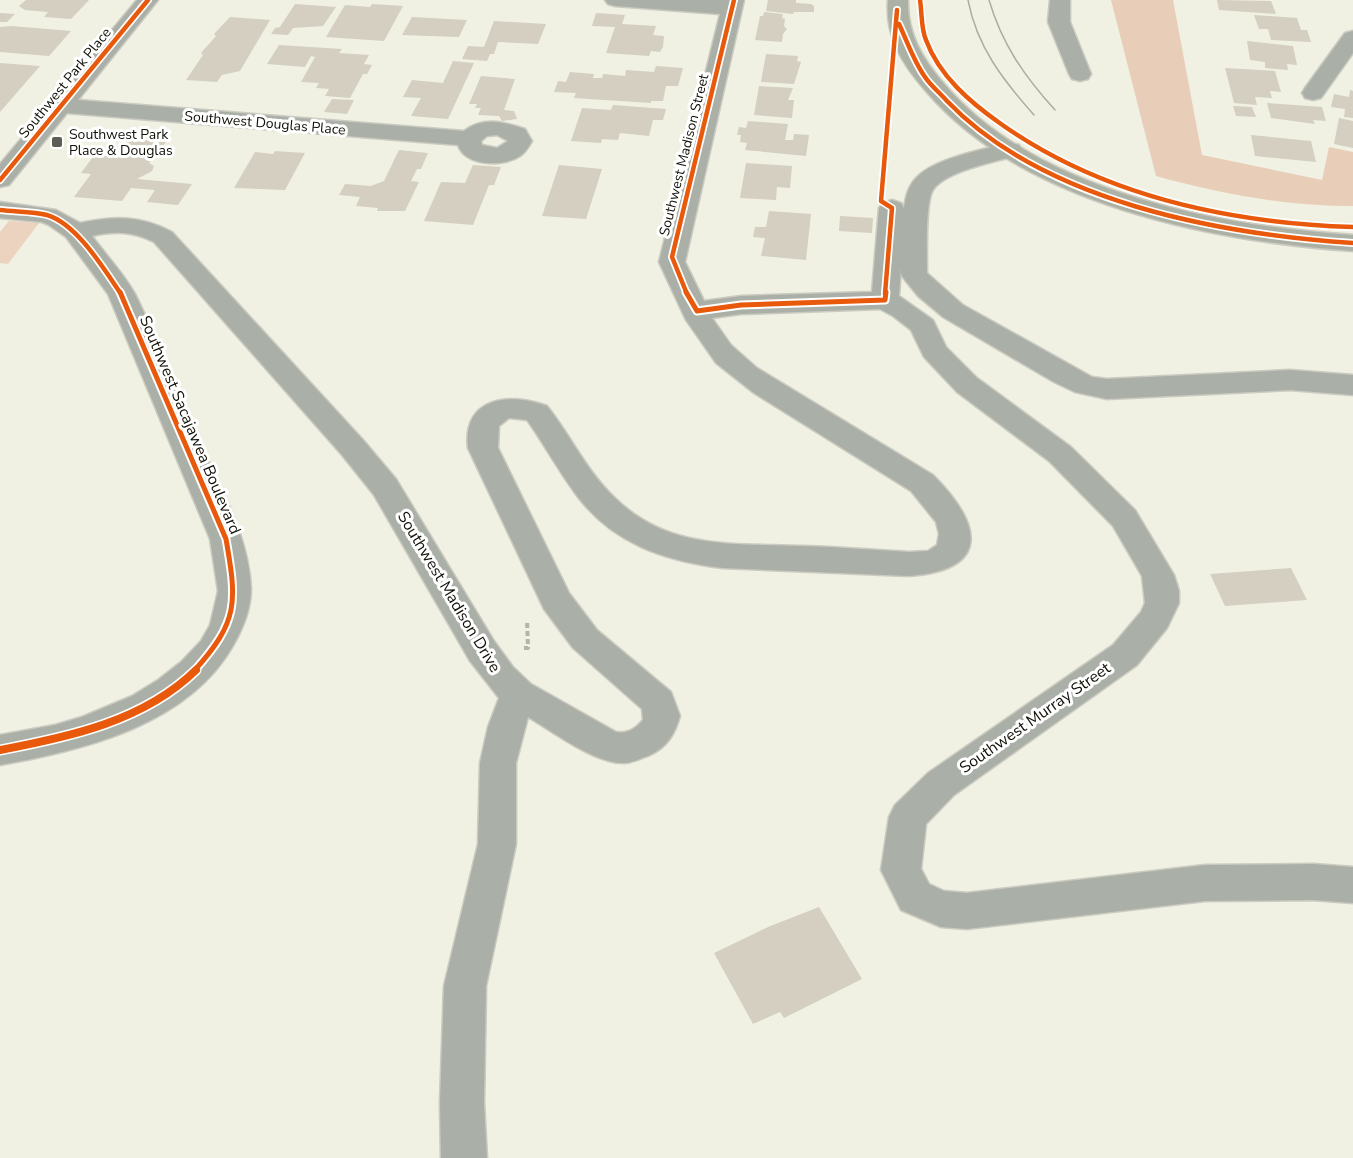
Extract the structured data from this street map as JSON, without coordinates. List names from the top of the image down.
{
  "streets": {
    "street": [
      "Southwest Park Place",
      "Southwest Douglas Place",
      "Southwest Madison Street",
      "Southwest Sacajawea Boulevard",
      "Southwest Madison Drive",
      "Southwest Murray Street"
    ]
  },
  "crossings": [
    ["Southwest Park Place", "Southwest Douglas Place"],
    ["Southwest Madison Street", "Southwest Madison Drive"],
    ["Southwest Sacajawea Boulevard", "Southwest Madison Drive"]
  ],
  "places": {
    "transit": ["Southwest Park Place & Douglas"]
  }
}
